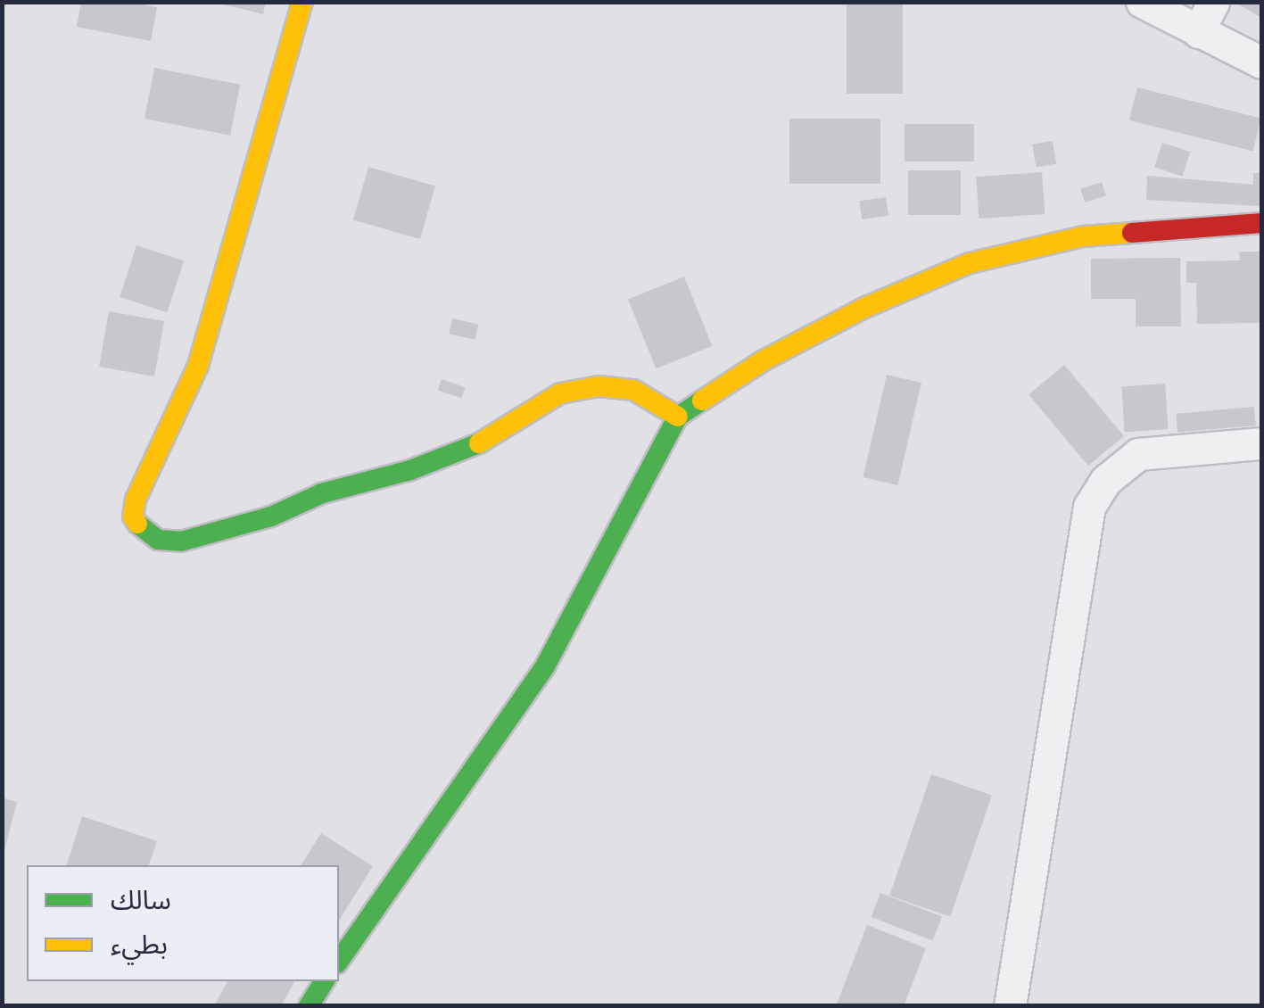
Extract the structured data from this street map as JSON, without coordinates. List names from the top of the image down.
{
  "legend": ["سالك", "بطيء"]
}
